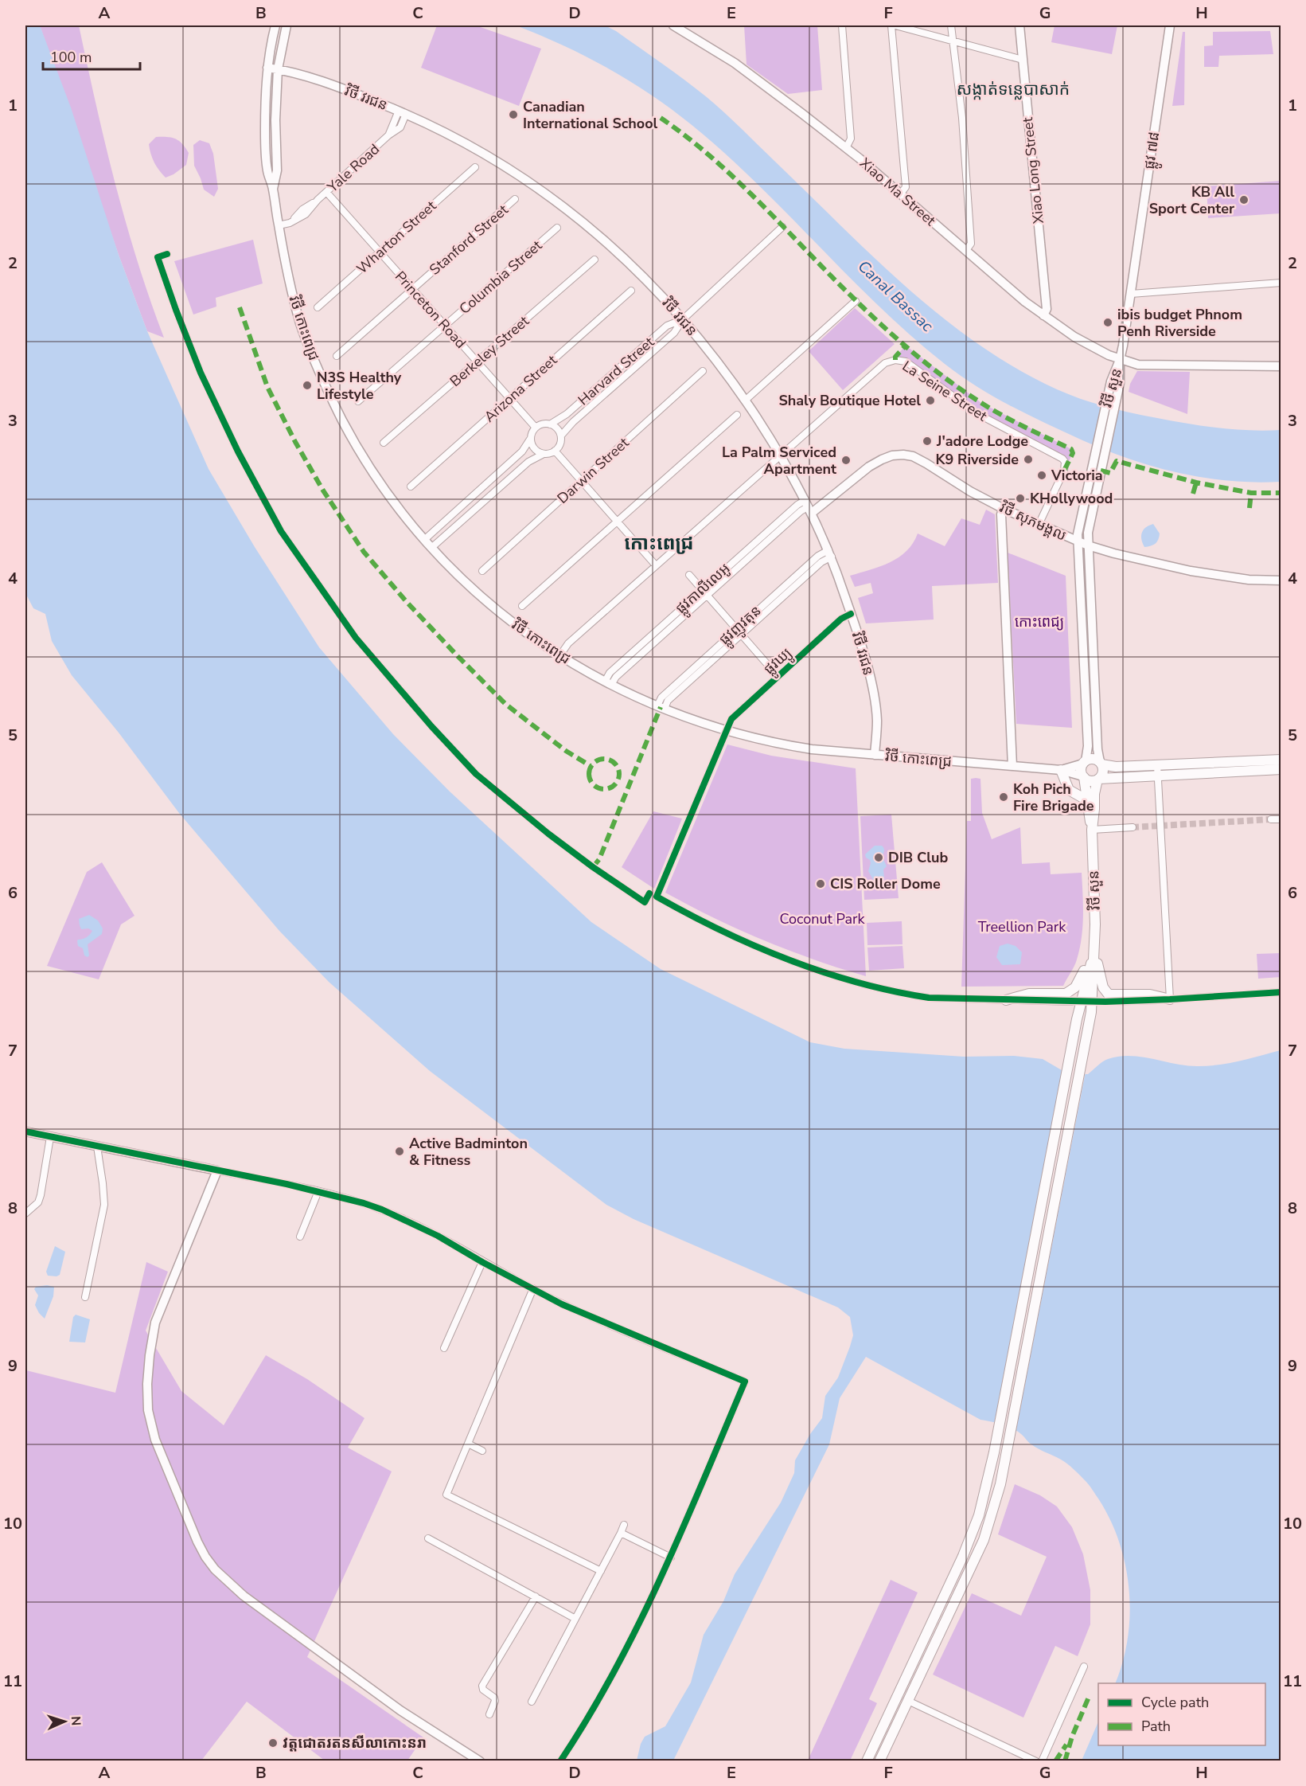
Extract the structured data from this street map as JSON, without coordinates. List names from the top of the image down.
{
  "streets": {
    "main road": ["វិថី សួន"],
    "street": [
      "វិថី វរជន",
      "ផ្លូវ ៧៨",
      "Yale Road",
      "Xiao Long Street",
      "Xiao Ma Street",
      "Wharton Street",
      "Stanford Street",
      "Columbia Street",
      "Princeton Road",
      "វិថី កោះពេជ្រ",
      "Berkeley Street",
      "Harvard Street",
      "Arizona Street",
      "La Seine Street",
      "Darwin Street",
      "វិថី សុភមង្គល",
      "ផ្លូវកាលីលេអូ",
      "ផ្លូវញូវតុន",
      "ផ្លូវឃ្យូ"
    ]
  },
  "crossings": [
    ["វិថី វរជន", "Yale Road"],
    ["វិថី វរជន", "វិថី កោះពេជ្រ"],
    ["វិថី វរជន", "Harvard Street"],
    ["វិថី វរជន", "La Seine Street"],
    ["វិថី វរជន", "វិថី សុភមង្គល"],
    ["វិថី វរជន", "ផ្លូវកាលីលេអូ"],
    ["វិថី វរជន", "ផ្លូវញូវតុន"],
    ["វិថី វរជន", "ផ្លូវឃ្យូ"],
    ["ផ្លូវ ៧៨", "Xiao Ma Street"],
    ["ផ្លូវ ៧៨", "វិថី សួន"],
    ["Yale Road", "Princeton Road"],
    ["Yale Road", "វិថី កោះពេជ្រ"],
    ["Xiao Long Street", "Xiao Ma Street"],
    ["Xiao Ma Street", "វិថី សួន"],
    ["Wharton Street", "Princeton Road"],
    ["Stanford Street", "Princeton Road"],
    ["Columbia Street", "Princeton Road"],
    ["Princeton Road", "Berkeley Street"],
    ["Princeton Road", "Harvard Street"],
    ["Princeton Road", "Arizona Street"],
    ["វិថី កោះពេជ្រ", "វិថី សួន"],
    ["វិថី កោះពេជ្រ", "ផ្លូវកាលីលេអូ"],
    ["វិថី កោះពេជ្រ", "ផ្លូវញូវតុន"],
    ["វិថី កោះពេជ្រ", "ផ្លូវឃ្យូ"],
    ["វិថី សួន", "វិថី សុភមង្គល"],
    ["La Seine Street", "វិថី សុភមង្គល"],
    ["វិថី សុភមង្គល", "ផ្លូវកាលីលេអូ"]
  ],
  "districts": ["សង្កាត់ទន្លេបាសាក់", "កោះពេជ្រ"],
  "water": ["Canal Bassac"],
  "parks": ["កោះពេជ្យ", "Coconut Park", "Treellion Park"],
  "places": [
    "Canadian International School",
    "KB All Sport Center",
    "ibis budget Phnom Penh Riverside",
    "N3S Healthy Lifestyle",
    "Shaly Boutique Hotel",
    "J'adore Lodge",
    "K9 Riverside",
    "La Palm Serviced Apartment",
    "Victoria",
    "KHollywood",
    "Koh Pich Fire Brigade",
    "DIB Club",
    "CIS Roller Dome",
    "Active Badminton & Fitness",
    "វត្តជោតរតនសីលាកោះនរា"
  ],
  "legend": ["Cycle path", "Path"],
  "scale_bar": "100 m",
  "north": "right",
  "grid": {
    "columns": [
      "A",
      "B",
      "C",
      "D",
      "E",
      "F",
      "G",
      "H"
    ],
    "rows": [
      "1",
      "2",
      "3",
      "4",
      "5",
      "6",
      "7",
      "8",
      "9",
      "10",
      "11"
    ]
  }
}
